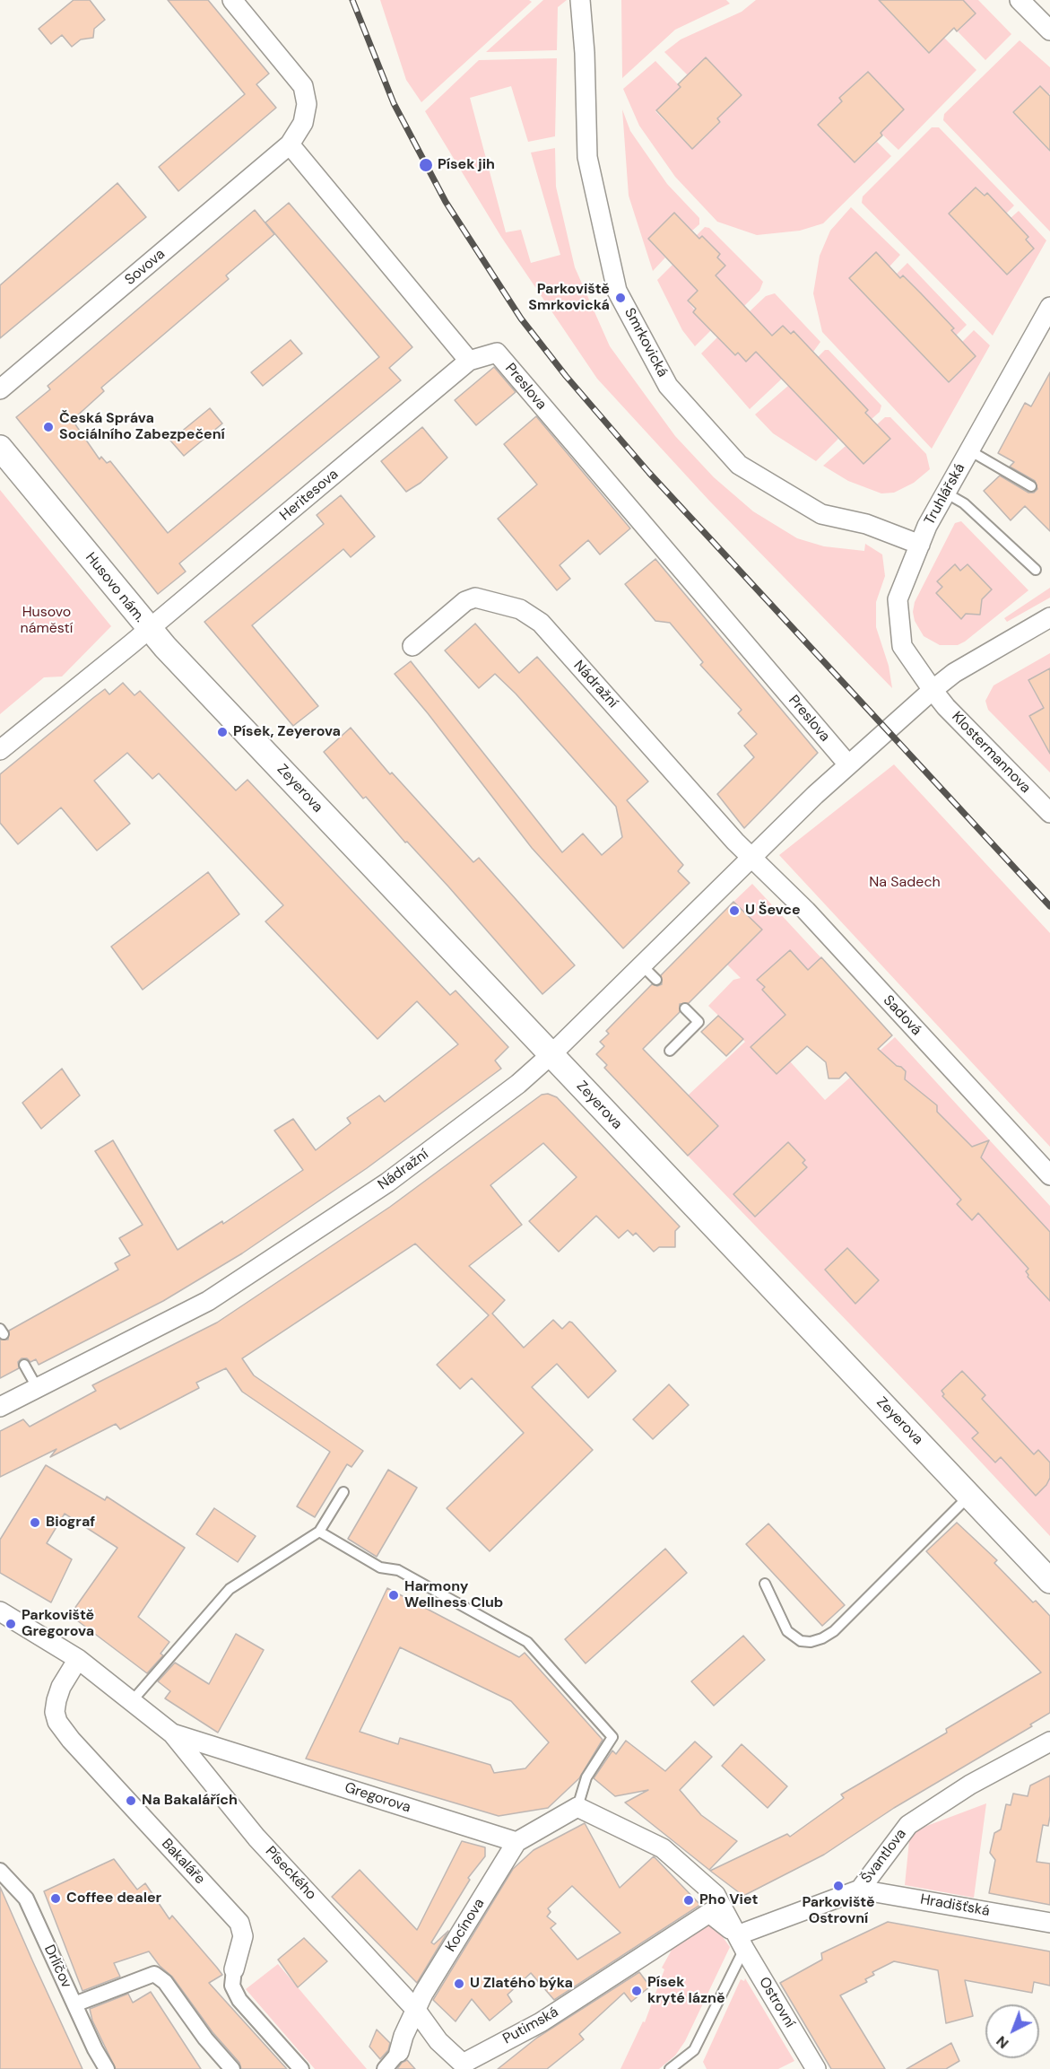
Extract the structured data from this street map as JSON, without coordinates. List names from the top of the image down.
{
  "streets": {
    "street": [
      "Sovova",
      "Smrkovická",
      "Preslova",
      "Truhlářská",
      "Heritesova",
      "Husovo nám.",
      "Nádražní",
      "Klostermannova",
      "Zeyerova",
      "Sadová",
      "Gregorova",
      "Švantlova",
      "Bakaláře",
      "Píseckého",
      "Hradišťská",
      "Kocínova",
      "Drlíčov",
      "Ostrovní",
      "Putimská"
    ]
  },
  "crossings": [
    ["Smrkovická", "Truhlářská"],
    ["Preslova", "Heritesova"],
    ["Preslova", "Nádražní"],
    ["Truhlářská", "Nádražní"],
    ["Truhlářská", "Klostermannova"],
    ["Heritesova", "Husovo nám."],
    ["Heritesova", "Zeyerova"],
    ["Husovo nám.", "Zeyerova"],
    ["Nádražní", "Klostermannova"],
    ["Nádražní", "Zeyerova"],
    ["Nádražní", "Sadová"],
    ["Gregorova", "Bakaláře"],
    ["Gregorova", "Píseckého"],
    ["Gregorova", "Kocínova"],
    ["Švantlova", "Hradišťská"],
    ["Švantlova", "Ostrovní"],
    ["Švantlova", "Putimská"],
    ["Píseckého", "Kocínova"],
    ["Píseckého", "Putimská"],
    ["Kocínova", "Putimská"],
    ["Ostrovní", "Putimská"]
  ],
  "parks": ["Husovo náměstí", "Na Sadech"],
  "places": [
    "Písek jih",
    "Parkoviště Smrkovická",
    "Česká Správa Sociálního Zabezpečení",
    "Písek, Zeyerova",
    "U Ševce",
    "Biograf",
    "Harmony Wellness Club",
    "Parkoviště Gregorova",
    "Na Bakalářích",
    "Parkoviště Ostrovní",
    "Coffee dealer",
    "Pho Viet",
    "U Zlatého býka",
    "Písek kryté lázně"
  ],
  "north": "bottom left"
}
